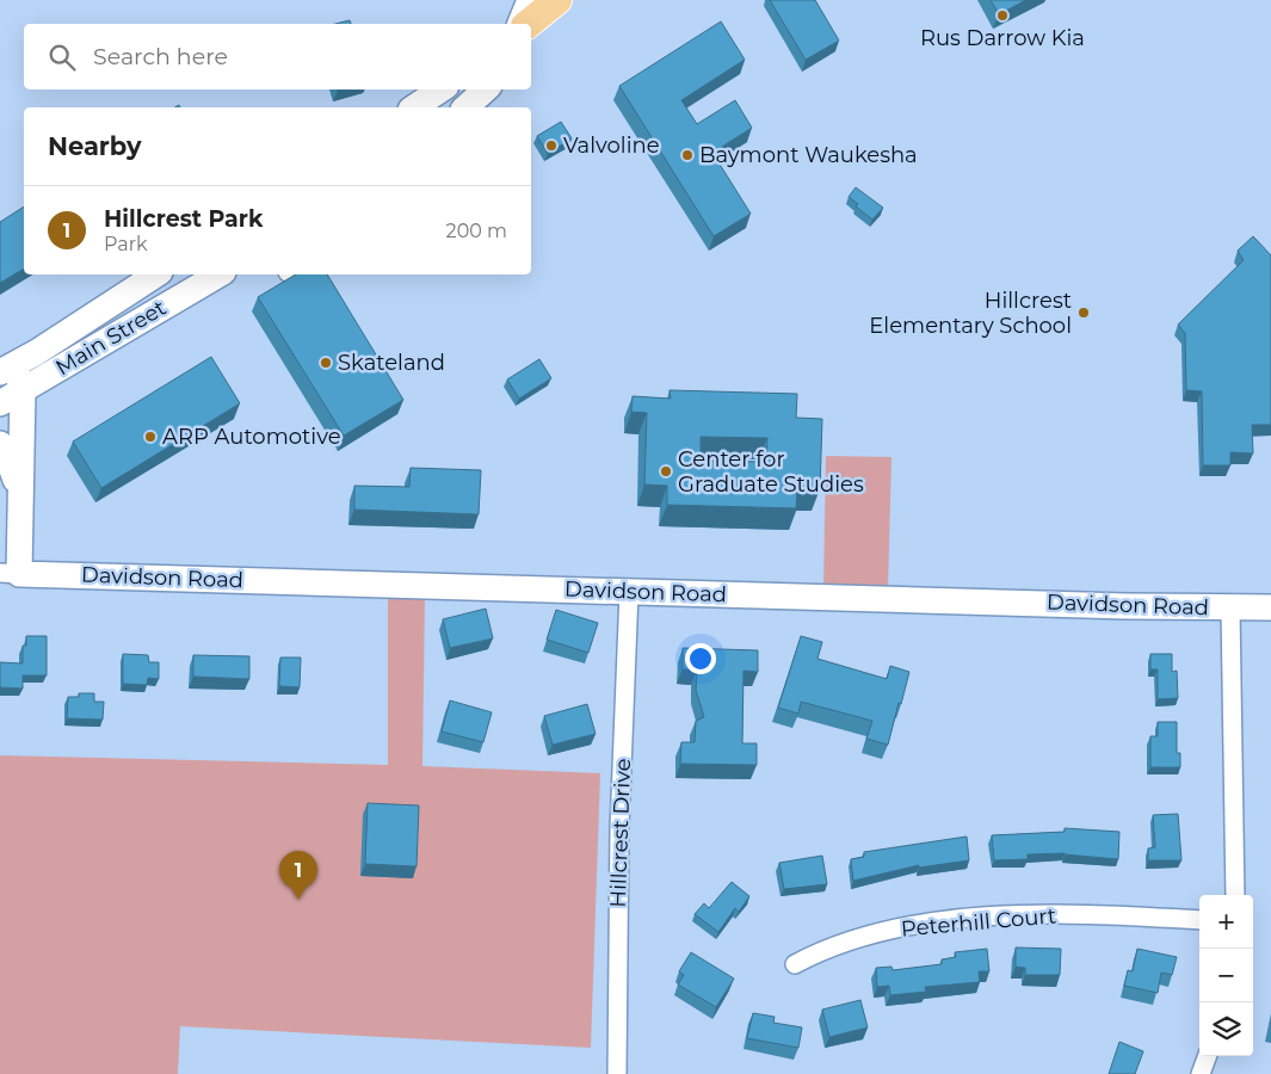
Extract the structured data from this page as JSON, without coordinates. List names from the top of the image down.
{
  "streets": {
    "street": [
      "Main Street",
      "Davidson Road",
      "Hillcrest Drive",
      "Peterhill Court"
    ]
  },
  "crossings": [
    ["Main Street", "Davidson Road"],
    ["Davidson Road", "Hillcrest Drive"]
  ],
  "places": [
    "Rus Darrow Kia",
    "Valvoline",
    "Baymont Waukesha",
    "Hillcrest Elementary School",
    "Skateland",
    "ARP Automotive",
    "Center for Graduate Studies"
  ],
  "page": {
    "search": "Search here",
    "heading": "Nearby",
    "list": [
      {
        "mark": "1",
        "name": "Hillcrest Park",
        "note": "Park",
        "value": "200 m"
      }
    ],
    "pins": "1",
    "map_buttons": ["+", "−"]
  }
}
